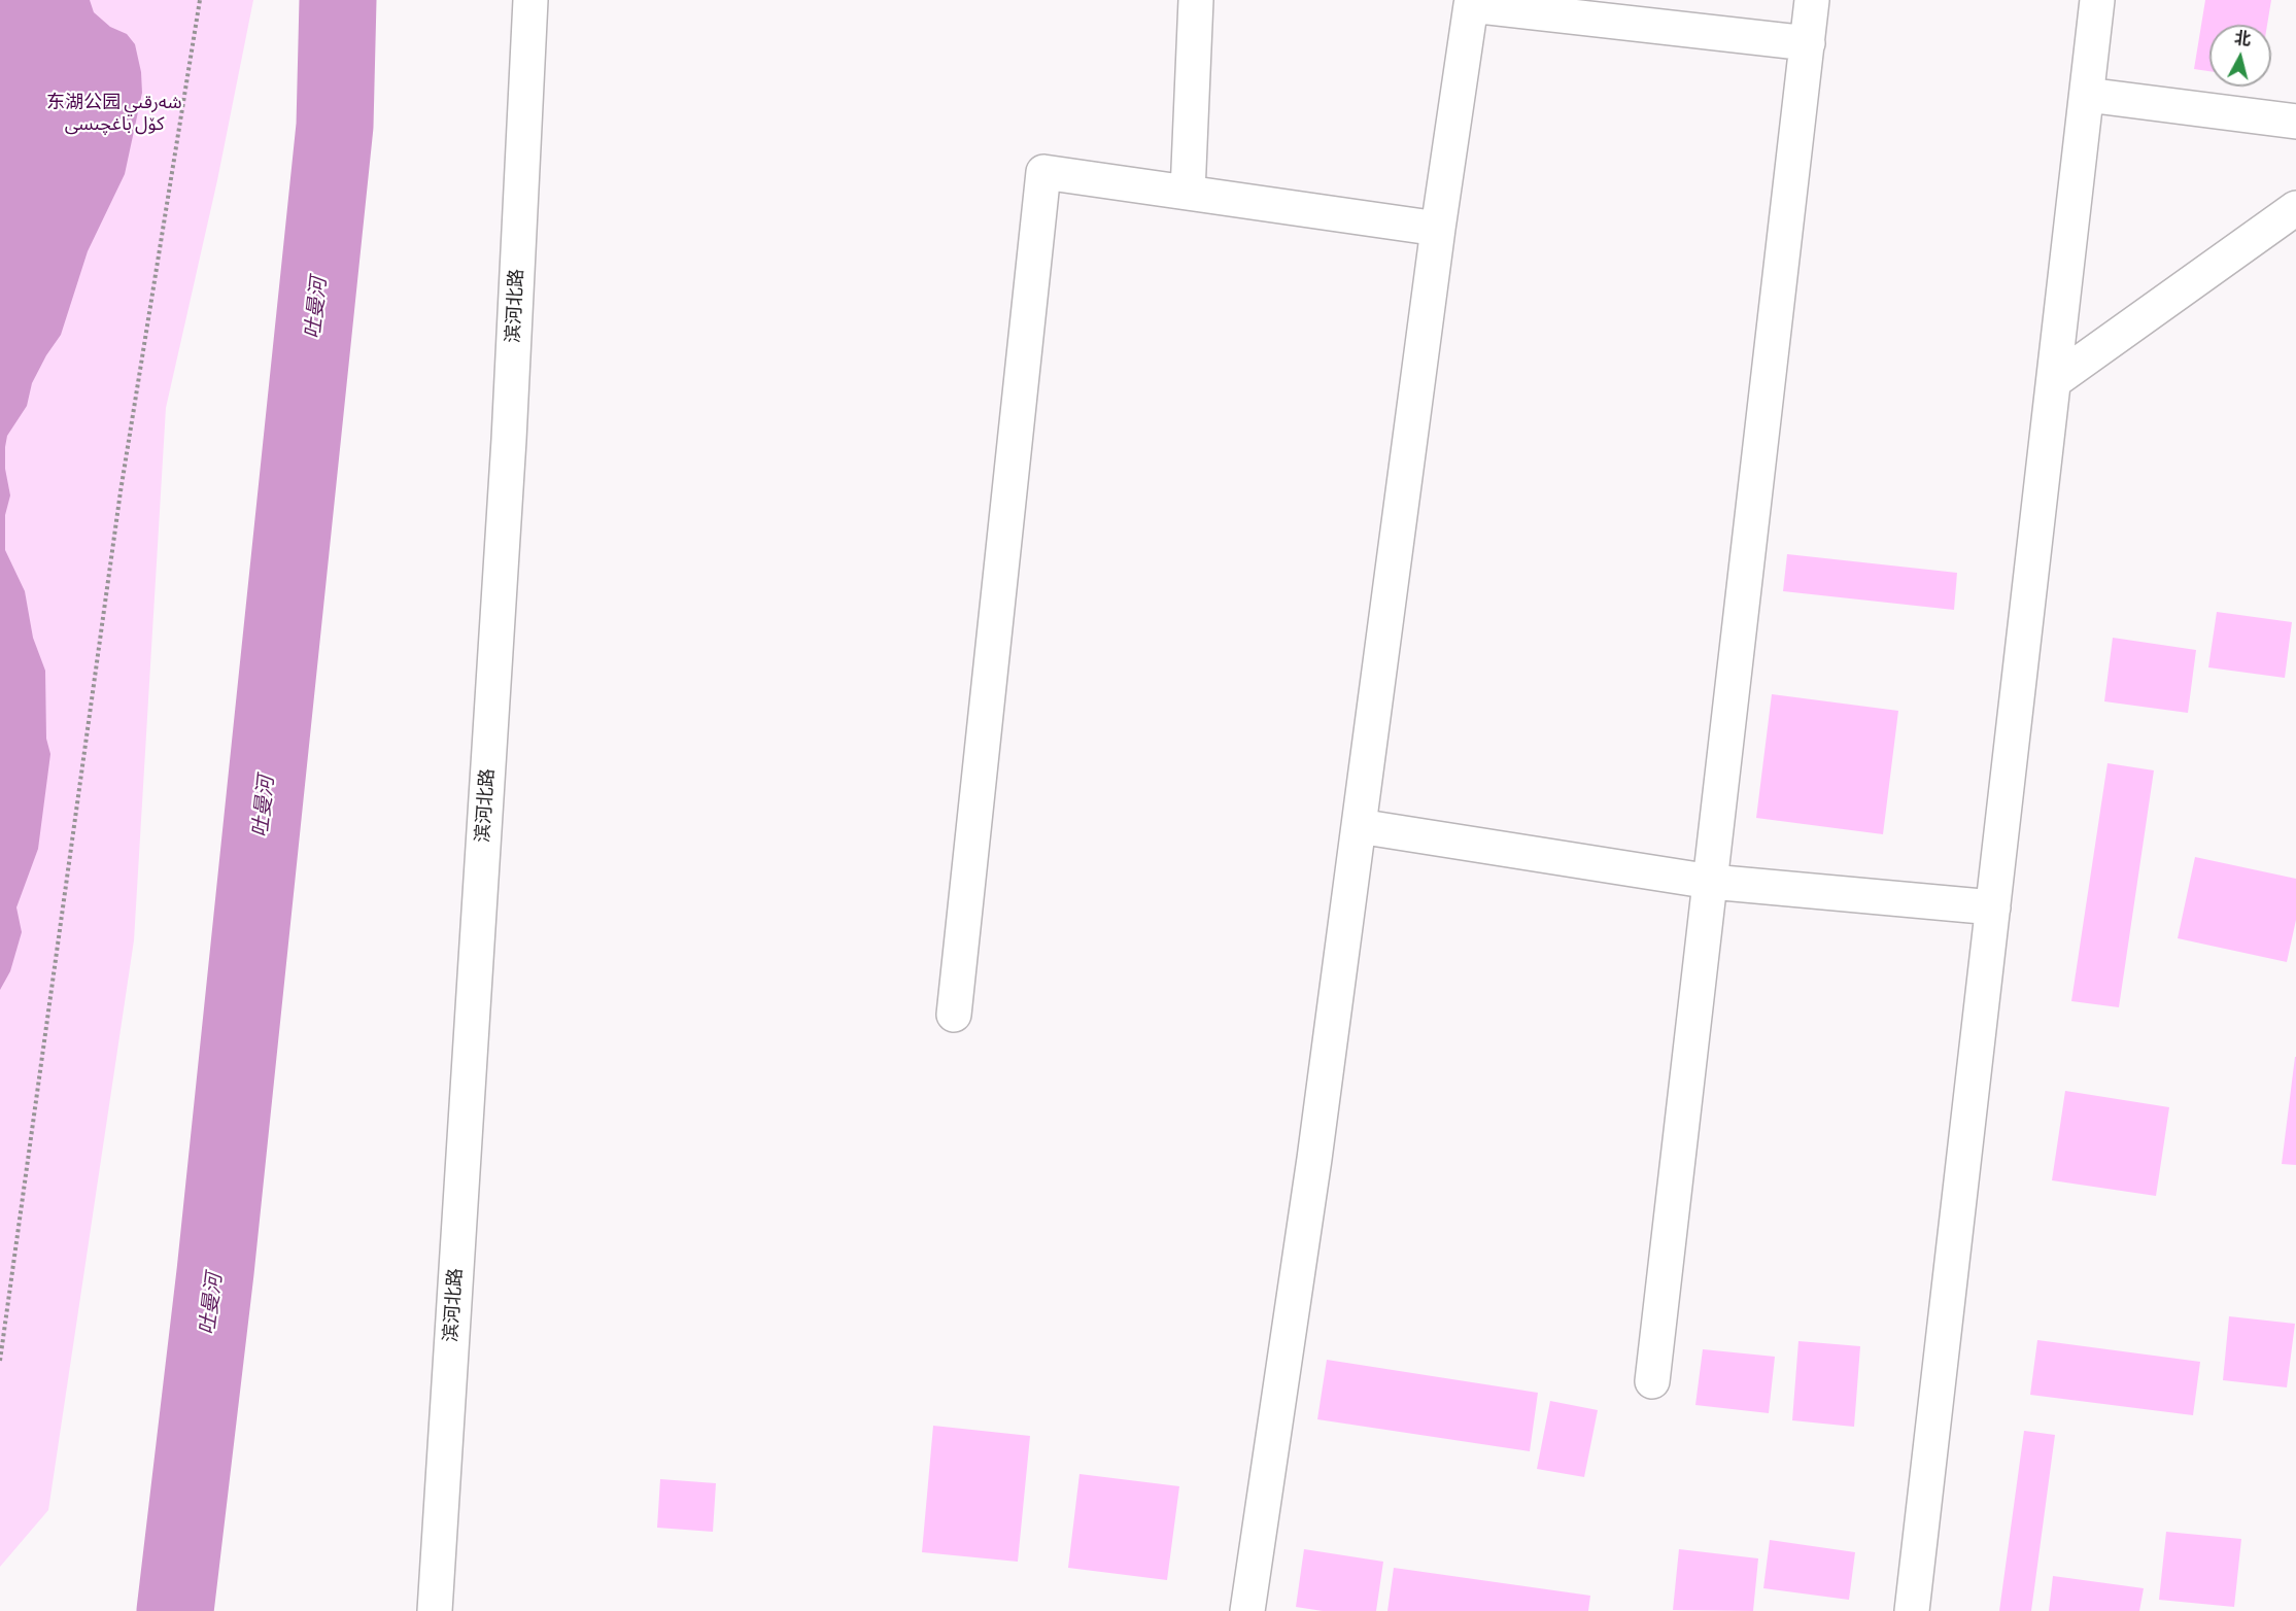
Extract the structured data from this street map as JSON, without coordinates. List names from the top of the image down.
{
  "streets": {
    "street": ["滨河北路"]
  },
  "water": ["吐曼河"],
  "parks": ["东湖公园 شەرقىي كۆل باغچىسى"],
  "north": "top"
}
